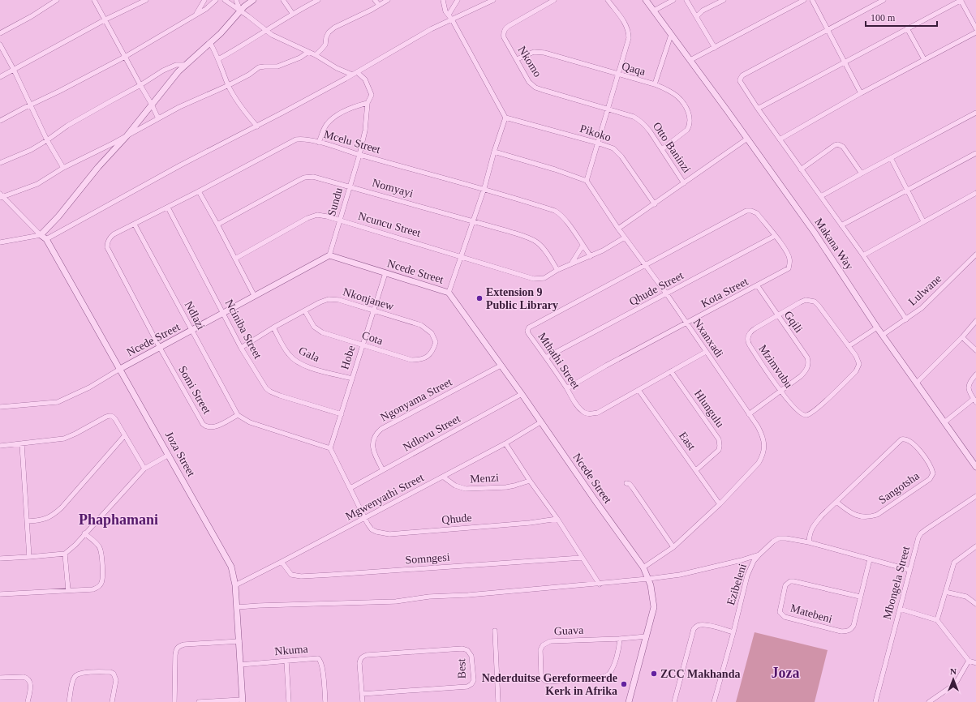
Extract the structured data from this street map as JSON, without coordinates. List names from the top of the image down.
{
  "streets": {
    "street": [
      "Nkomo",
      "Qaqa",
      "Pikoko",
      "Mcelu Street",
      "Otto Baninzi",
      "Nomyayi",
      "Sundu",
      "Ncuncu Street",
      "Makana Way",
      "Ncede Street",
      "Qhude Street",
      "Lulwane",
      "Kota Street",
      "Nkonjanew",
      "Ndlazi",
      "Gqili",
      "Nciniba Street",
      "Cota",
      "Nxanxadi",
      "Gala",
      "Hobe",
      "Mthathi Street",
      "Mzimvubu",
      "Somi Street",
      "Ngonyama Street",
      "Hlungulu",
      "Ndlovu Street",
      "East",
      "Joza Street",
      "Menzi",
      "Sangotsha",
      "Mgwenyathi Street",
      "Qhude",
      "Somngesi",
      "Mbongela Street",
      "Ezibeleni",
      "Matebeni",
      "Guava",
      "Nkuma",
      "Best"
    ]
  },
  "crossings": [
    ["Nkomo", "Qaqa"],
    ["Nkomo", "Otto Baninzi"],
    ["Qaqa", "Otto Baninzi"],
    ["Mcelu Street", "Sundu"],
    ["Mcelu Street", "Ndlazi"],
    ["Mcelu Street", "Nciniba Street"],
    ["Mcelu Street", "Somi Street"],
    ["Nomyayi", "Sundu"],
    ["Nomyayi", "Ncuncu Street"],
    ["Sundu", "Ncuncu Street"],
    ["Sundu", "Ncede Street"],
    ["Makana Way", "Lulwane"],
    ["Ncede Street", "Ndlazi"],
    ["Ncede Street", "Nciniba Street"],
    ["Ncede Street", "Nxanxadi"],
    ["Ncede Street", "Hobe"],
    ["Ncede Street", "Somi Street"],
    ["Ncede Street", "Ngonyama Street"],
    ["Ncede Street", "Ndlovu Street"],
    ["Ncede Street", "Joza Street"],
    ["Ncede Street", "Mgwenyathi Street"],
    ["Ncede Street", "Guava"],
    ["Qhude Street", "Kota Street"],
    ["Qhude Street", "Nxanxadi"],
    ["Qhude Street", "Mthathi Street"],
    ["Kota Street", "Gqili"],
    ["Kota Street", "Nxanxadi"],
    ["Kota Street", "Mthathi Street"],
    ["Nkonjanew", "Nciniba Street"],
    ["Nkonjanew", "Cota"],
    ["Nkonjanew", "Gala"],
    ["Nkonjanew", "Hobe"],
    ["Ndlazi", "Somi Street"],
    ["Gqili", "Mzimvubu"],
    ["Nciniba Street", "Hobe"],
    ["Cota", "Hobe"],
    ["Nxanxadi", "Mthathi Street"],
    ["Nxanxadi", "East"],
    ["Gala", "Hobe"],
    ["Mthathi Street", "Hlungulu"],
    ["Mthathi Street", "East"],
    ["Ngonyama Street", "Ndlovu Street"],
    ["Hlungulu", "East"],
    ["Joza Street", "Mgwenyathi Street"],
    ["Joza Street", "Nkuma"],
    ["Menzi", "Mgwenyathi Street"],
    ["Sangotsha", "Ezibeleni"],
    ["Mgwenyathi Street", "Qhude"],
    ["Mgwenyathi Street", "Somngesi"],
    ["Mbongela Street", "Ezibeleni"],
    ["Ezibeleni", "Matebeni"]
  ],
  "districts": ["Phaphamani", "Joza"],
  "places": ["Extension 9 Public Library", "ZCC Makhanda", "Nederduitse Gereformeerde Kerk in Afrika"],
  "scale_bar": "100 m",
  "north": "top"
}
